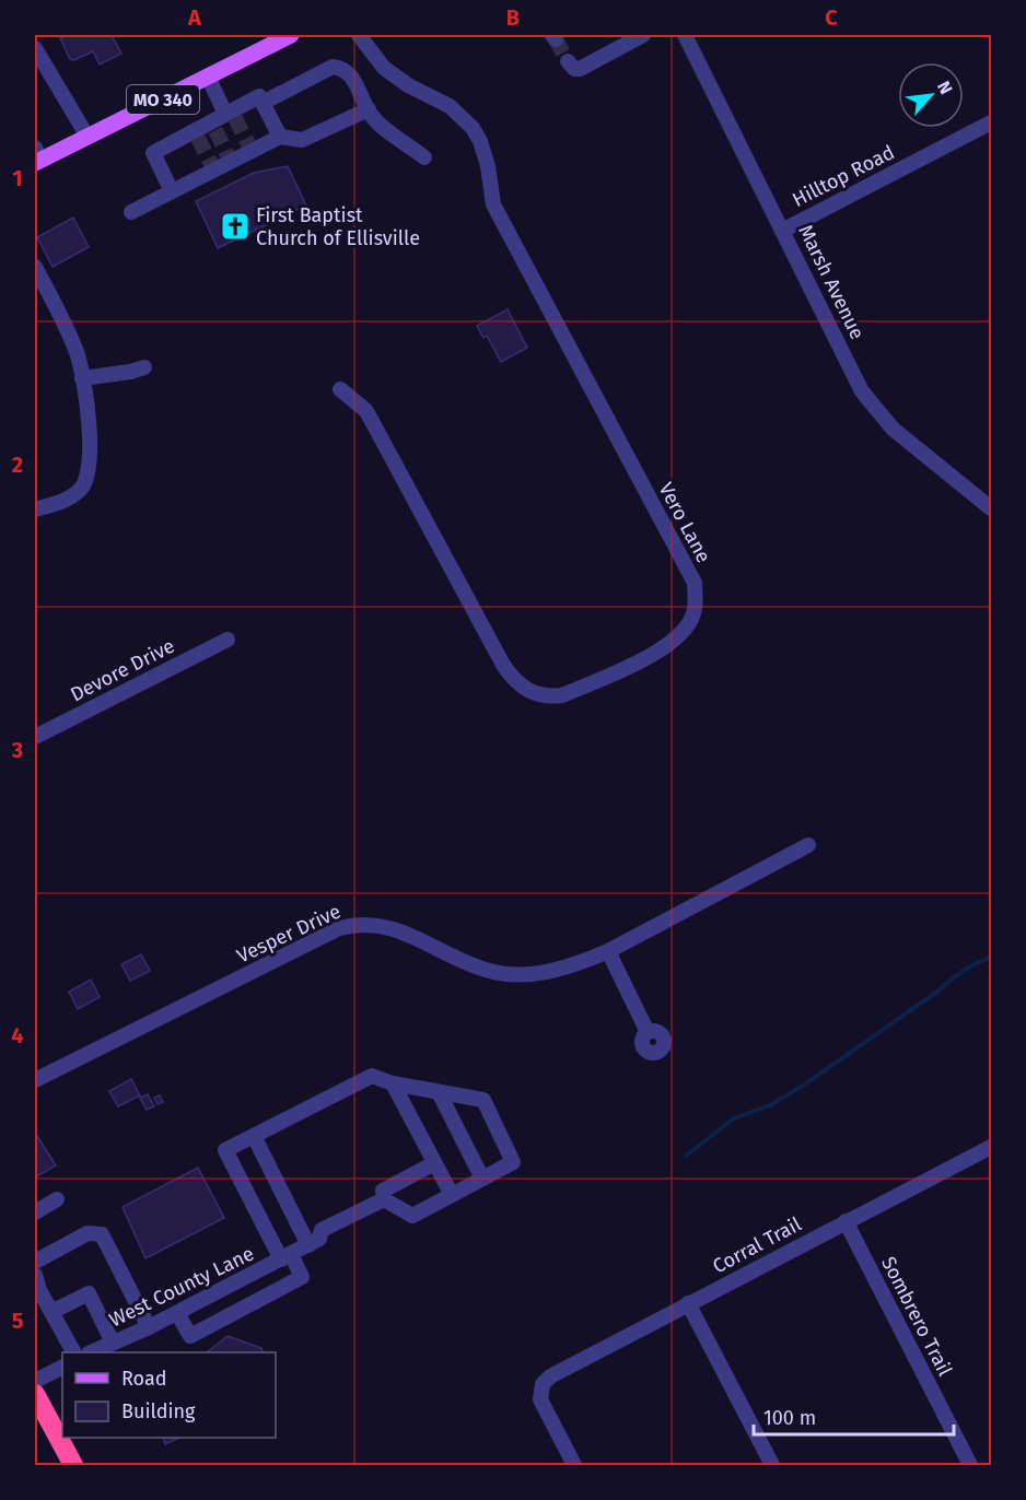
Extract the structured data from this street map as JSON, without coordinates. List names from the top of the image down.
{
  "streets": {
    "main road": ["MO 340"],
    "street": [
      "Hilltop Road",
      "Marsh Avenue",
      "Vero Lane",
      "Devore Drive",
      "Vesper Drive",
      "Corral Trail",
      "West County Lane",
      "Sombrero Trail"
    ]
  },
  "crossings": [
    ["Hilltop Road", "Marsh Avenue"],
    ["Corral Trail", "Sombrero Trail"]
  ],
  "places": {
    "church": ["First Baptist Church of Ellisville"]
  },
  "legend": ["Road", "Building"],
  "scale_bar": "100 m",
  "north": "top right",
  "grid": {
    "columns": ["A", "B", "C"],
    "rows": [
      "1",
      "2",
      "3",
      "4",
      "5"
    ]
  }
}
